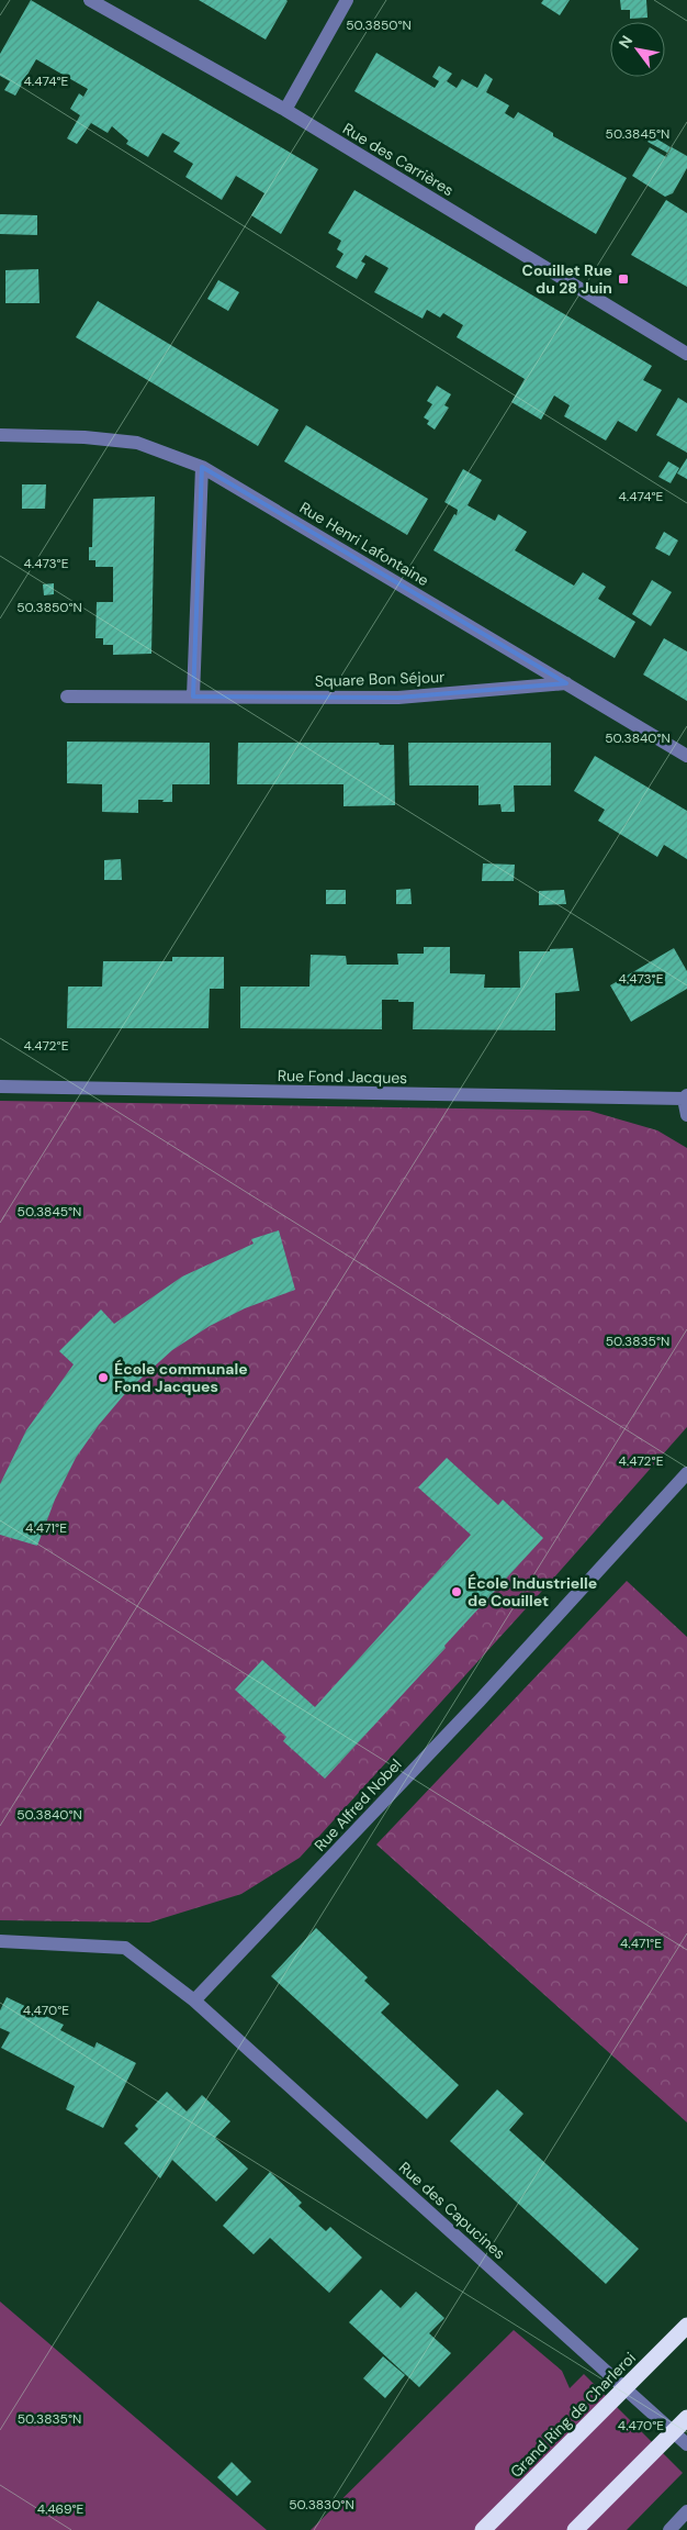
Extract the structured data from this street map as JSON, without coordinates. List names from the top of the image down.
{
  "streets": {
    "highway": ["Grand Ring de Charleroi"],
    "street": [
      "Rue des Carrières",
      "Rue Henri Lafontaine",
      "Square Bon Séjour",
      "Rue Fond Jacques",
      "Rue Alfred Nobel",
      "Rue des Capucines"
    ]
  },
  "crossings": [
    ["Rue Henri Lafontaine", "Square Bon Séjour"],
    ["Rue Alfred Nobel", "Rue des Capucines"]
  ],
  "places": {
    "transit": ["Couillet Rue du 28 Juin"],
    "other": ["École communale Fond Jacques", "École Industrielle de Couillet"]
  },
  "north": "top left",
  "coordinates": [
    "50.3850°N",
    "4.474°E",
    "50.3845°N",
    "4.473°E",
    "50.3840°N",
    "4.472°E",
    "50.3835°N",
    "4.471°E",
    "4.470°E",
    "50.3830°N",
    "4.469°E"
  ]
}
